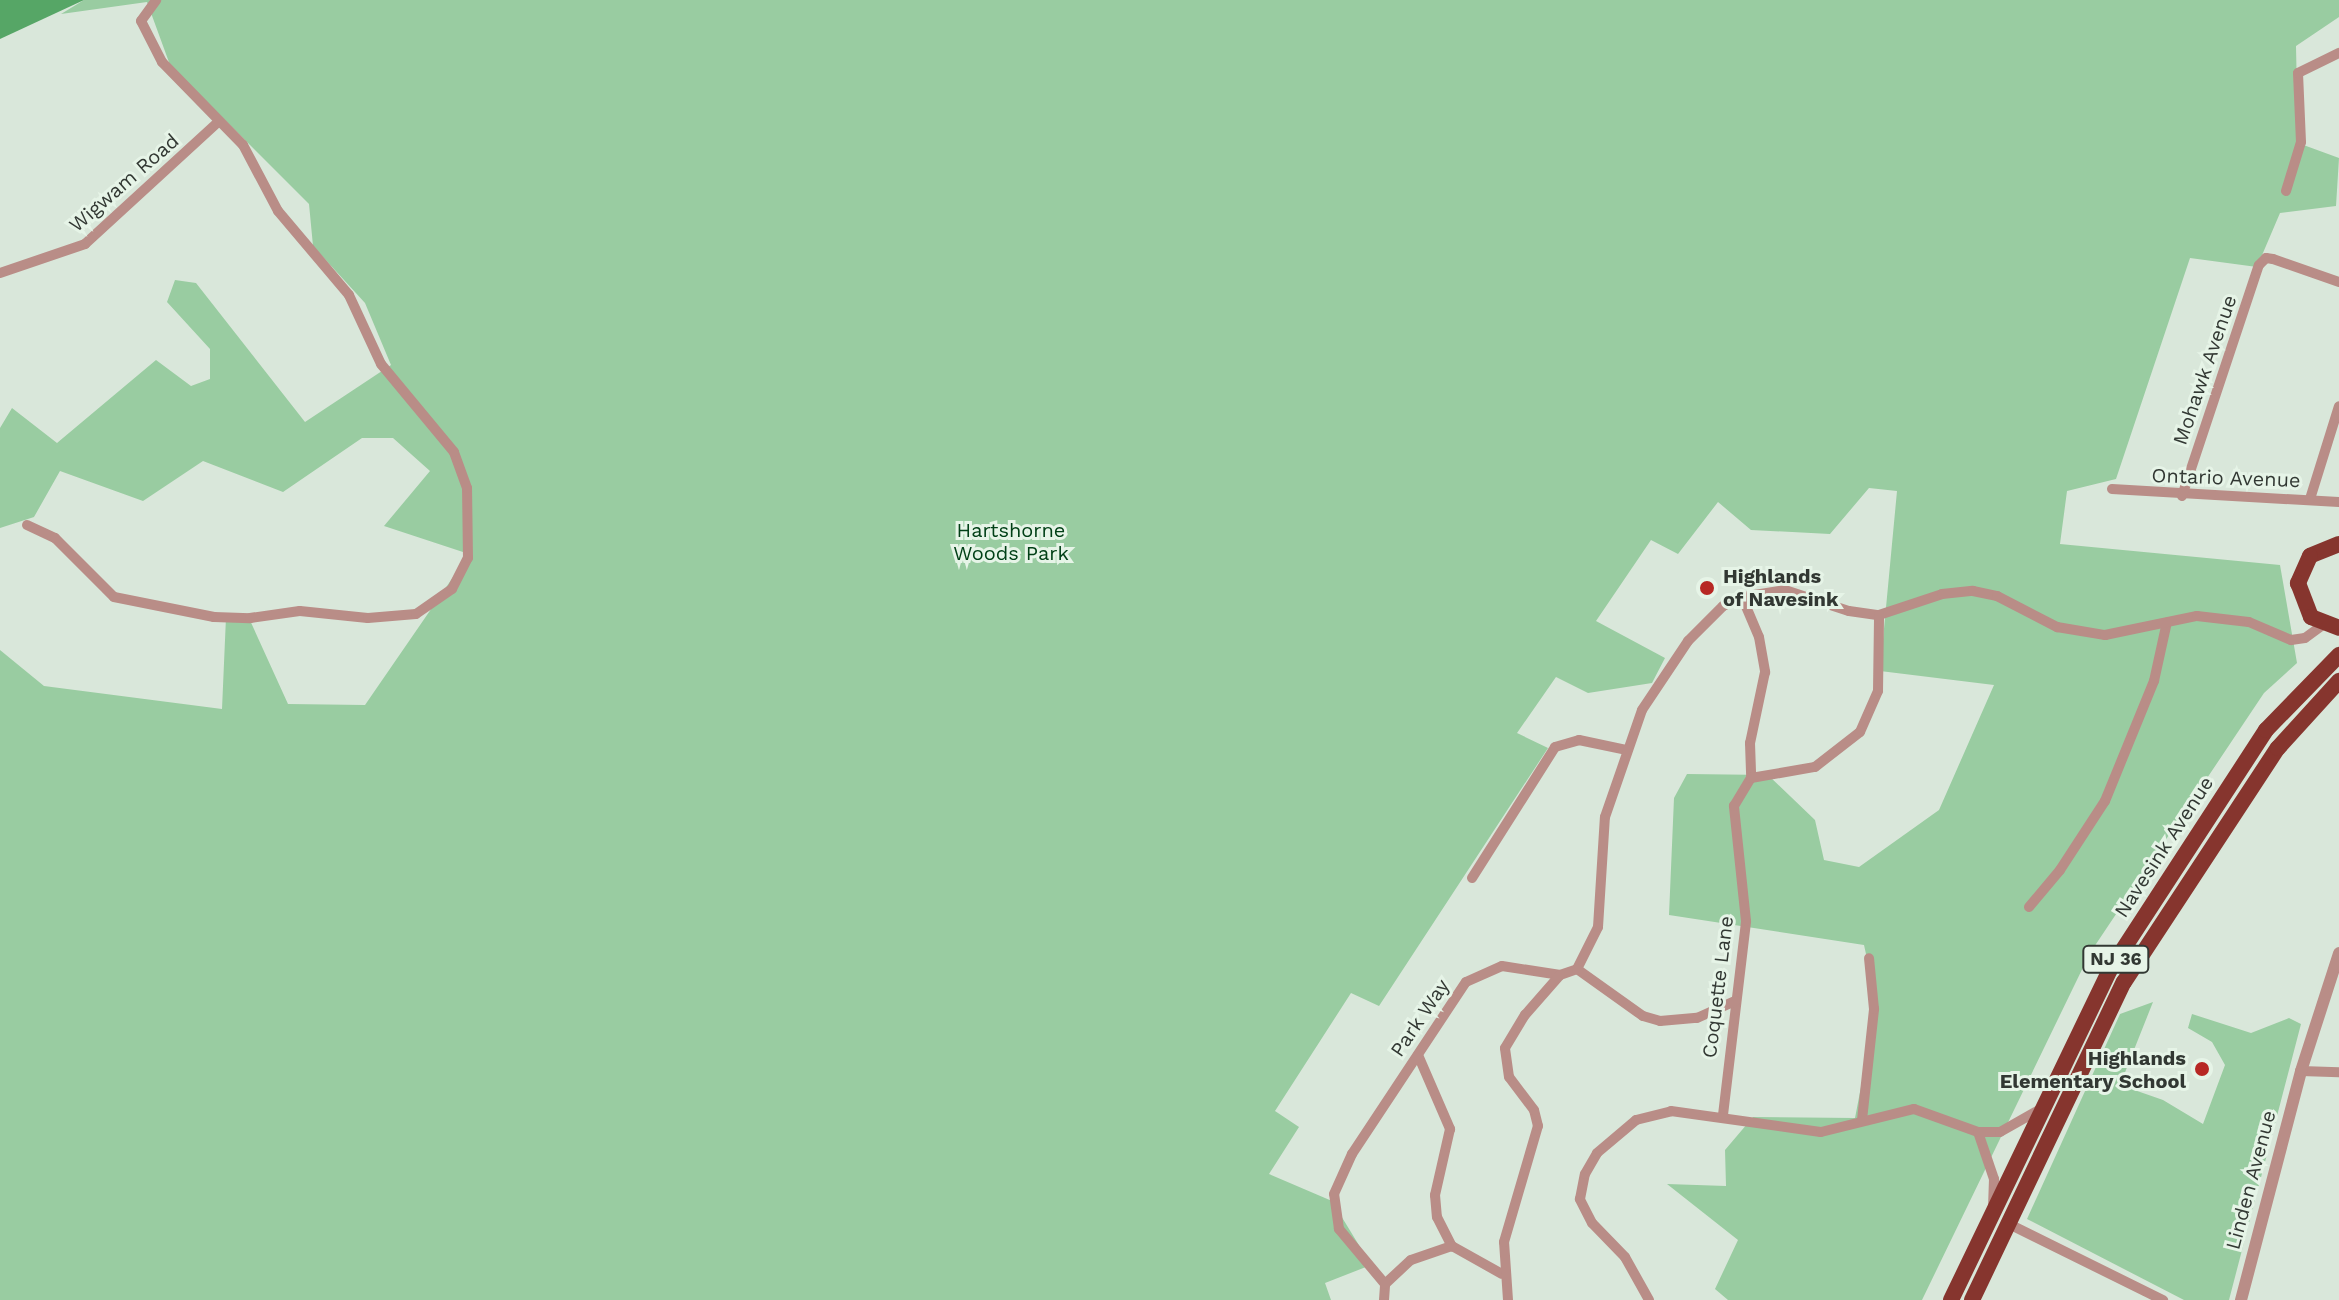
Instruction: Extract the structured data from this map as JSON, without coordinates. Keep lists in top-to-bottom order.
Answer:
{
  "streets": {
    "highway": ["Navesink Avenue", "NJ 36"],
    "street": [
      "Wigwam Road",
      "Mohawk Avenue",
      "Ontario Avenue",
      "Coquette Lane",
      "Park Way",
      "Linden Avenue"
    ]
  },
  "crossings": [
    ["Mohawk Avenue", "Ontario Avenue"]
  ],
  "parks": ["Hartshorne Woods Park"],
  "places": ["Highlands of Navesink", "Highlands Elementary School"]
}
